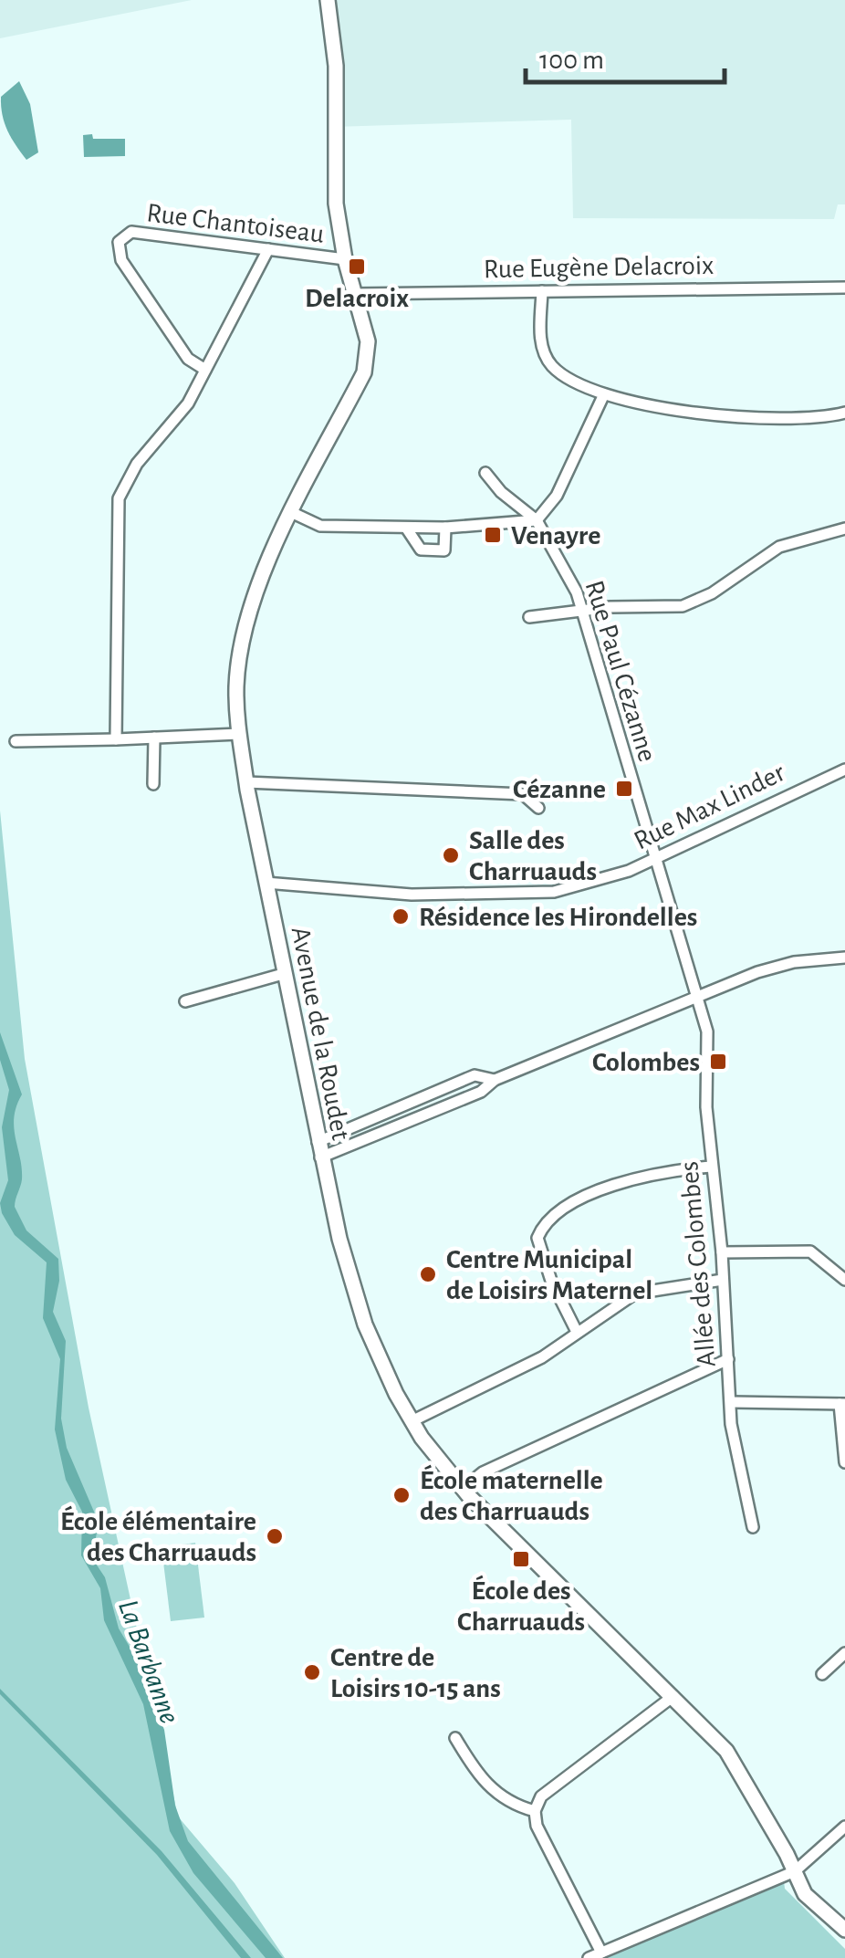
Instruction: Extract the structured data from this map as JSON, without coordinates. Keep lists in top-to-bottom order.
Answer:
{
  "streets": {
    "street": [
      "Rue Chantoiseau",
      "Rue Eugène Delacroix",
      "Rue Paul Cézanne",
      "Rue Max Linder",
      "Avenue de la Roudet",
      "Allée des Colombes"
    ]
  },
  "crossings": [
    ["Rue Chantoiseau", "Avenue de la Roudet"],
    ["Rue Eugène Delacroix", "Avenue de la Roudet"],
    ["Rue Paul Cézanne", "Rue Max Linder"],
    ["Rue Paul Cézanne", "Allée des Colombes"],
    ["Rue Max Linder", "Avenue de la Roudet"]
  ],
  "water": ["La Barbanne"],
  "places": {
    "transit": [
      "Delacroix",
      "Venayre",
      "Cézanne",
      "Colombes",
      "École des Charruauds"
    ],
    "other": [
      "Salle des Charruauds",
      "Résidence les Hirondelles",
      "Centre Municipal de Loisirs Maternel",
      "École maternelle des Charruauds",
      "École élémentaire des Charruauds",
      "Centre de Loisirs 10-15 ans"
    ]
  },
  "scale_bar": "100 m"
}
